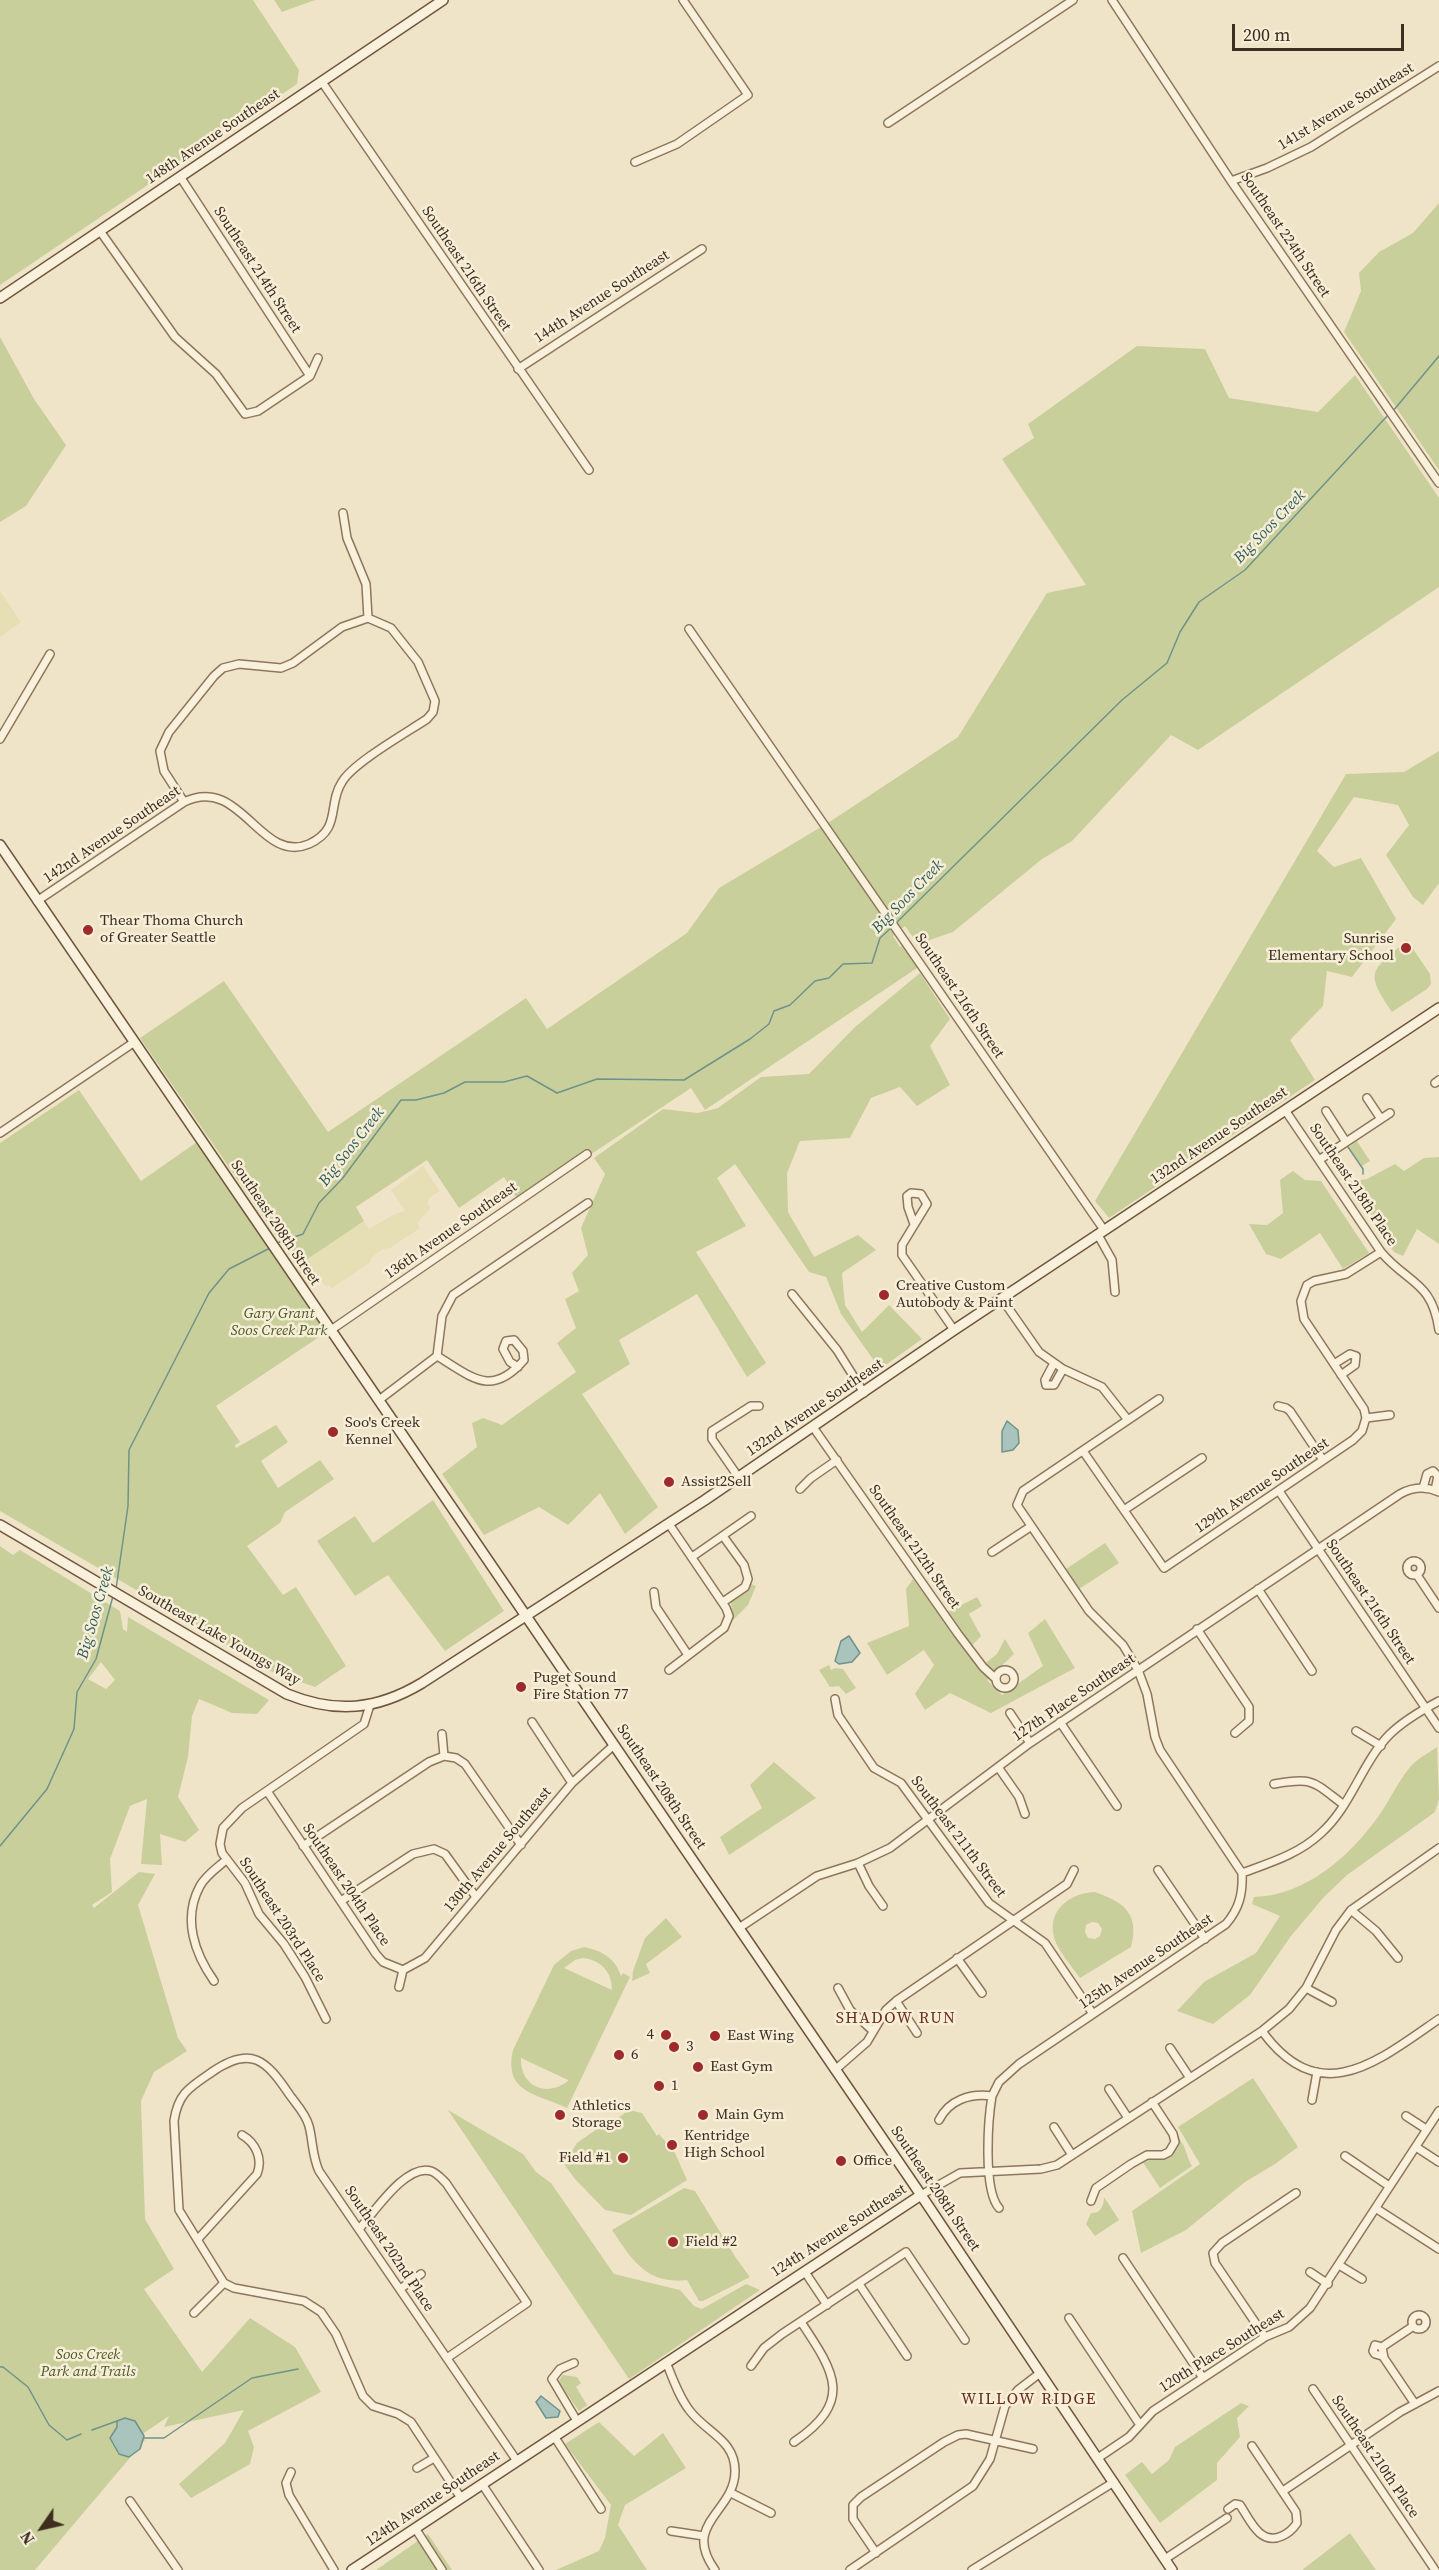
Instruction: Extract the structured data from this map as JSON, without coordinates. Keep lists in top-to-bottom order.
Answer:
{
  "streets": {
    "main road": [
      "148th Avenue Southeast",
      "132nd Avenue Southeast",
      "Southeast 208th Street",
      "Southeast Lake Youngs Way",
      "124th Avenue Southeast"
    ],
    "street": [
      "141st Avenue Southeast",
      "Southeast 224th Street",
      "Southeast 216th Street",
      "Southeast 214th Street",
      "144th Avenue Southeast",
      "142nd Avenue Southeast",
      "Southeast 218th Place",
      "136th Avenue Southeast",
      "129th Avenue Southeast",
      "Southeast 212th Street",
      "127th Place Southeast",
      "Southeast 211th Street",
      "130th Avenue Southeast",
      "Southeast 204th Place",
      "Southeast 203rd Place",
      "125th Avenue Southeast",
      "Southeast 202nd Place",
      "120th Place Southeast",
      "Southeast 210th Place"
    ]
  },
  "crossings": [
    ["141st Avenue Southeast", "Southeast 224th Street"],
    ["148th Avenue Southeast", "Southeast 216th Street"],
    ["148th Avenue Southeast", "Southeast 214th Street"],
    ["Southeast 216th Street", "144th Avenue Southeast"],
    ["Southeast 216th Street", "132nd Avenue Southeast"],
    ["Southeast 216th Street", "129th Avenue Southeast"],
    ["Southeast 216th Street", "127th Place Southeast"],
    ["142nd Avenue Southeast", "Southeast 208th Street"],
    ["132nd Avenue Southeast", "Southeast 218th Place"],
    ["132nd Avenue Southeast", "Southeast 208th Street"],
    ["132nd Avenue Southeast", "Southeast 212th Street"],
    ["132nd Avenue Southeast", "Southeast Lake Youngs Way"],
    ["Southeast 208th Street", "136th Avenue Southeast"],
    ["Southeast 208th Street", "127th Place Southeast"],
    ["Southeast 208th Street", "130th Avenue Southeast"],
    ["Southeast 208th Street", "124th Avenue Southeast"],
    ["Southeast 208th Street", "120th Place Southeast"],
    ["127th Place Southeast", "Southeast 211th Street"],
    ["Southeast 211th Street", "125th Avenue Southeast"],
    ["130th Avenue Southeast", "Southeast 204th Place"],
    ["Southeast 204th Place", "Southeast 203rd Place"],
    ["124th Avenue Southeast", "Southeast 202nd Place"]
  ],
  "districts": ["SHADOW RUN", "WILLOW RIDGE"],
  "water": ["Big Soos Creek"],
  "parks": ["Gary Grant Soos Creek Park", "Soos Creek Park and Trails"],
  "places": [
    "Thear Thoma Church of Greater Seattle",
    "Sunrise Elementary School",
    "Creative Custom Autobody & Paint",
    "Soo's Creek Kennel",
    "Assist2Sell",
    "Puget Sound Fire Station 77",
    "4",
    "East Wing",
    "3",
    "6",
    "East Gym",
    "1",
    "Athletics Storage",
    "Main Gym",
    "Kentridge High School",
    "Field #1",
    "Office",
    "Field #2"
  ],
  "scale_bar": "200 m",
  "north": "bottom left"
}
